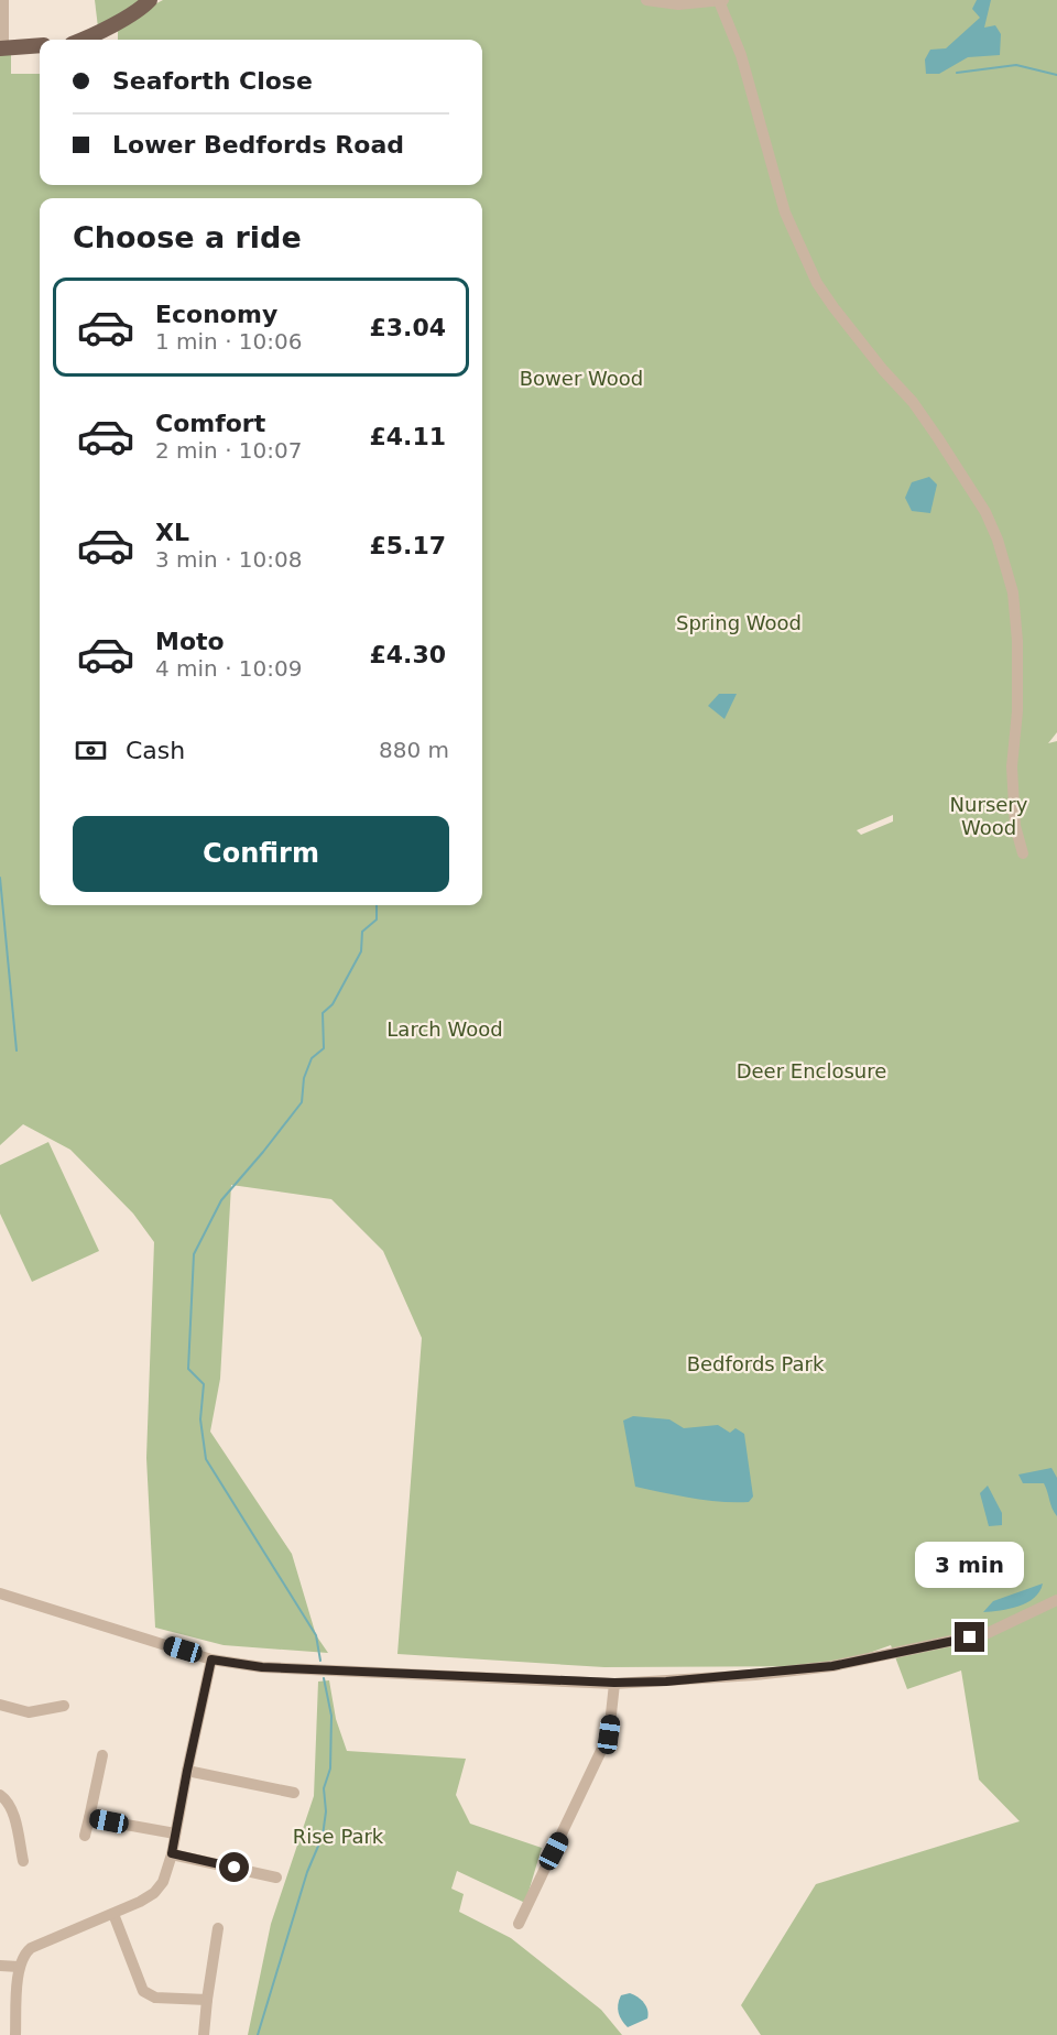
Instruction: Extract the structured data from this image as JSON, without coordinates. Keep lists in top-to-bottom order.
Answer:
{
  "parks": [
    "Bower Wood",
    "Spring Wood",
    "Nursery Wood",
    "Larch Wood",
    "Deer Enclosure",
    "Bedfords Park",
    "Rise Park"
  ],
  "page": {
    "banner": ["Seaforth Close", "Lower Bedfords Road"],
    "heading": "Choose a ride",
    "list": [
      {
        "name": "Economy",
        "note": "1 min · 10:06",
        "value": "£3.04"
      },
      {
        "name": "Comfort",
        "note": "2 min · 10:07",
        "value": "£4.11"
      },
      {
        "name": "XL",
        "note": "3 min · 10:08",
        "value": "£5.17"
      },
      {
        "name": "Moto",
        "note": "4 min · 10:09",
        "value": "£4.30"
      }
    ],
    "pay": ["Cash", "880 m"],
    "buttons": "Confirm",
    "bubble": "3 min"
  }
}
